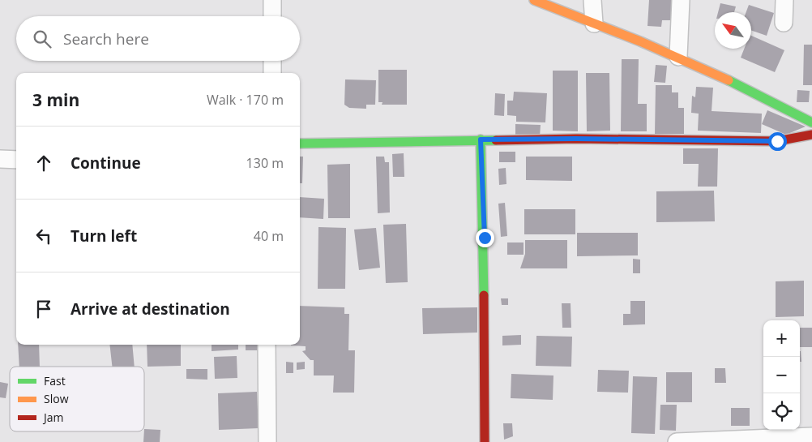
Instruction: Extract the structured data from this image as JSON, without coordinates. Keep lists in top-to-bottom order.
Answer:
{
  "legend": ["Fast", "Slow", "Jam"],
  "north": "top left",
  "page": {
    "search": "Search here",
    "heading": ["3 min", "Walk · 170 m"],
    "list": [
      ["Continue", "130 m"],
      ["Turn left", "40 m"],
      "Arrive at destination"
    ],
    "map_buttons": ["+", "−"]
  }
}
